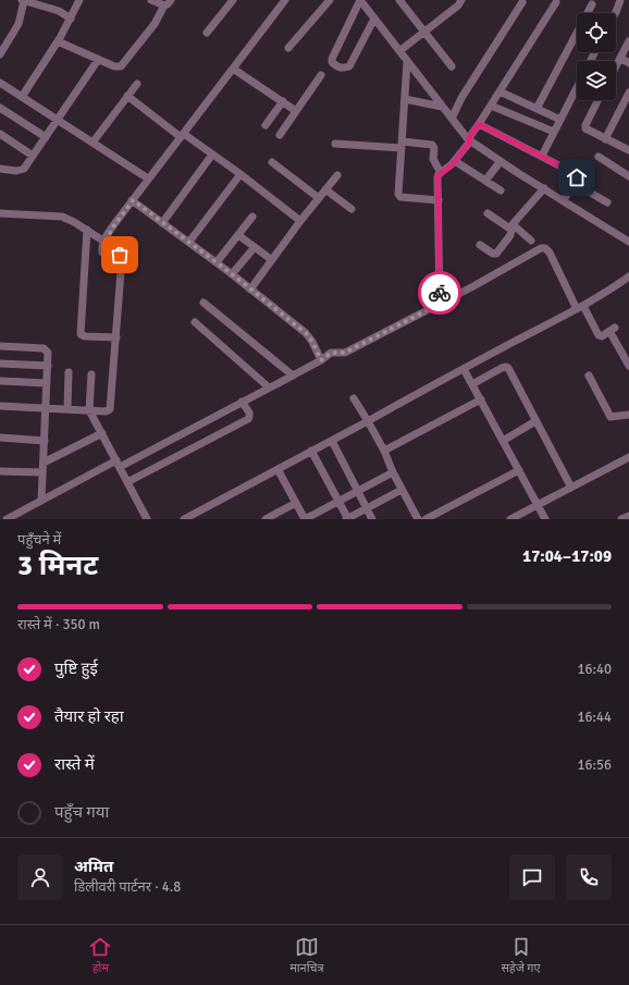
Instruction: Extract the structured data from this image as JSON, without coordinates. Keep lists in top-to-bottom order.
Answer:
{
  "page": {
    "heading": ["3 मिनट", "पहुँचने में", "17:04–17:09"],
    "panel": ["अमित", "डिलीवरी पार्टनर · 4.8"],
    "bar": "रास्ते में · 350 m",
    "list": [
      ["पुष्टि हुई", "16:40"],
      ["तैयार हो रहा", "16:44"],
      ["रास्ते में", "16:56"],
      "पहुँच गया"
    ],
    "tabs": ["होम", "मानचित्र", "सहेजे गए"]
  }
}
